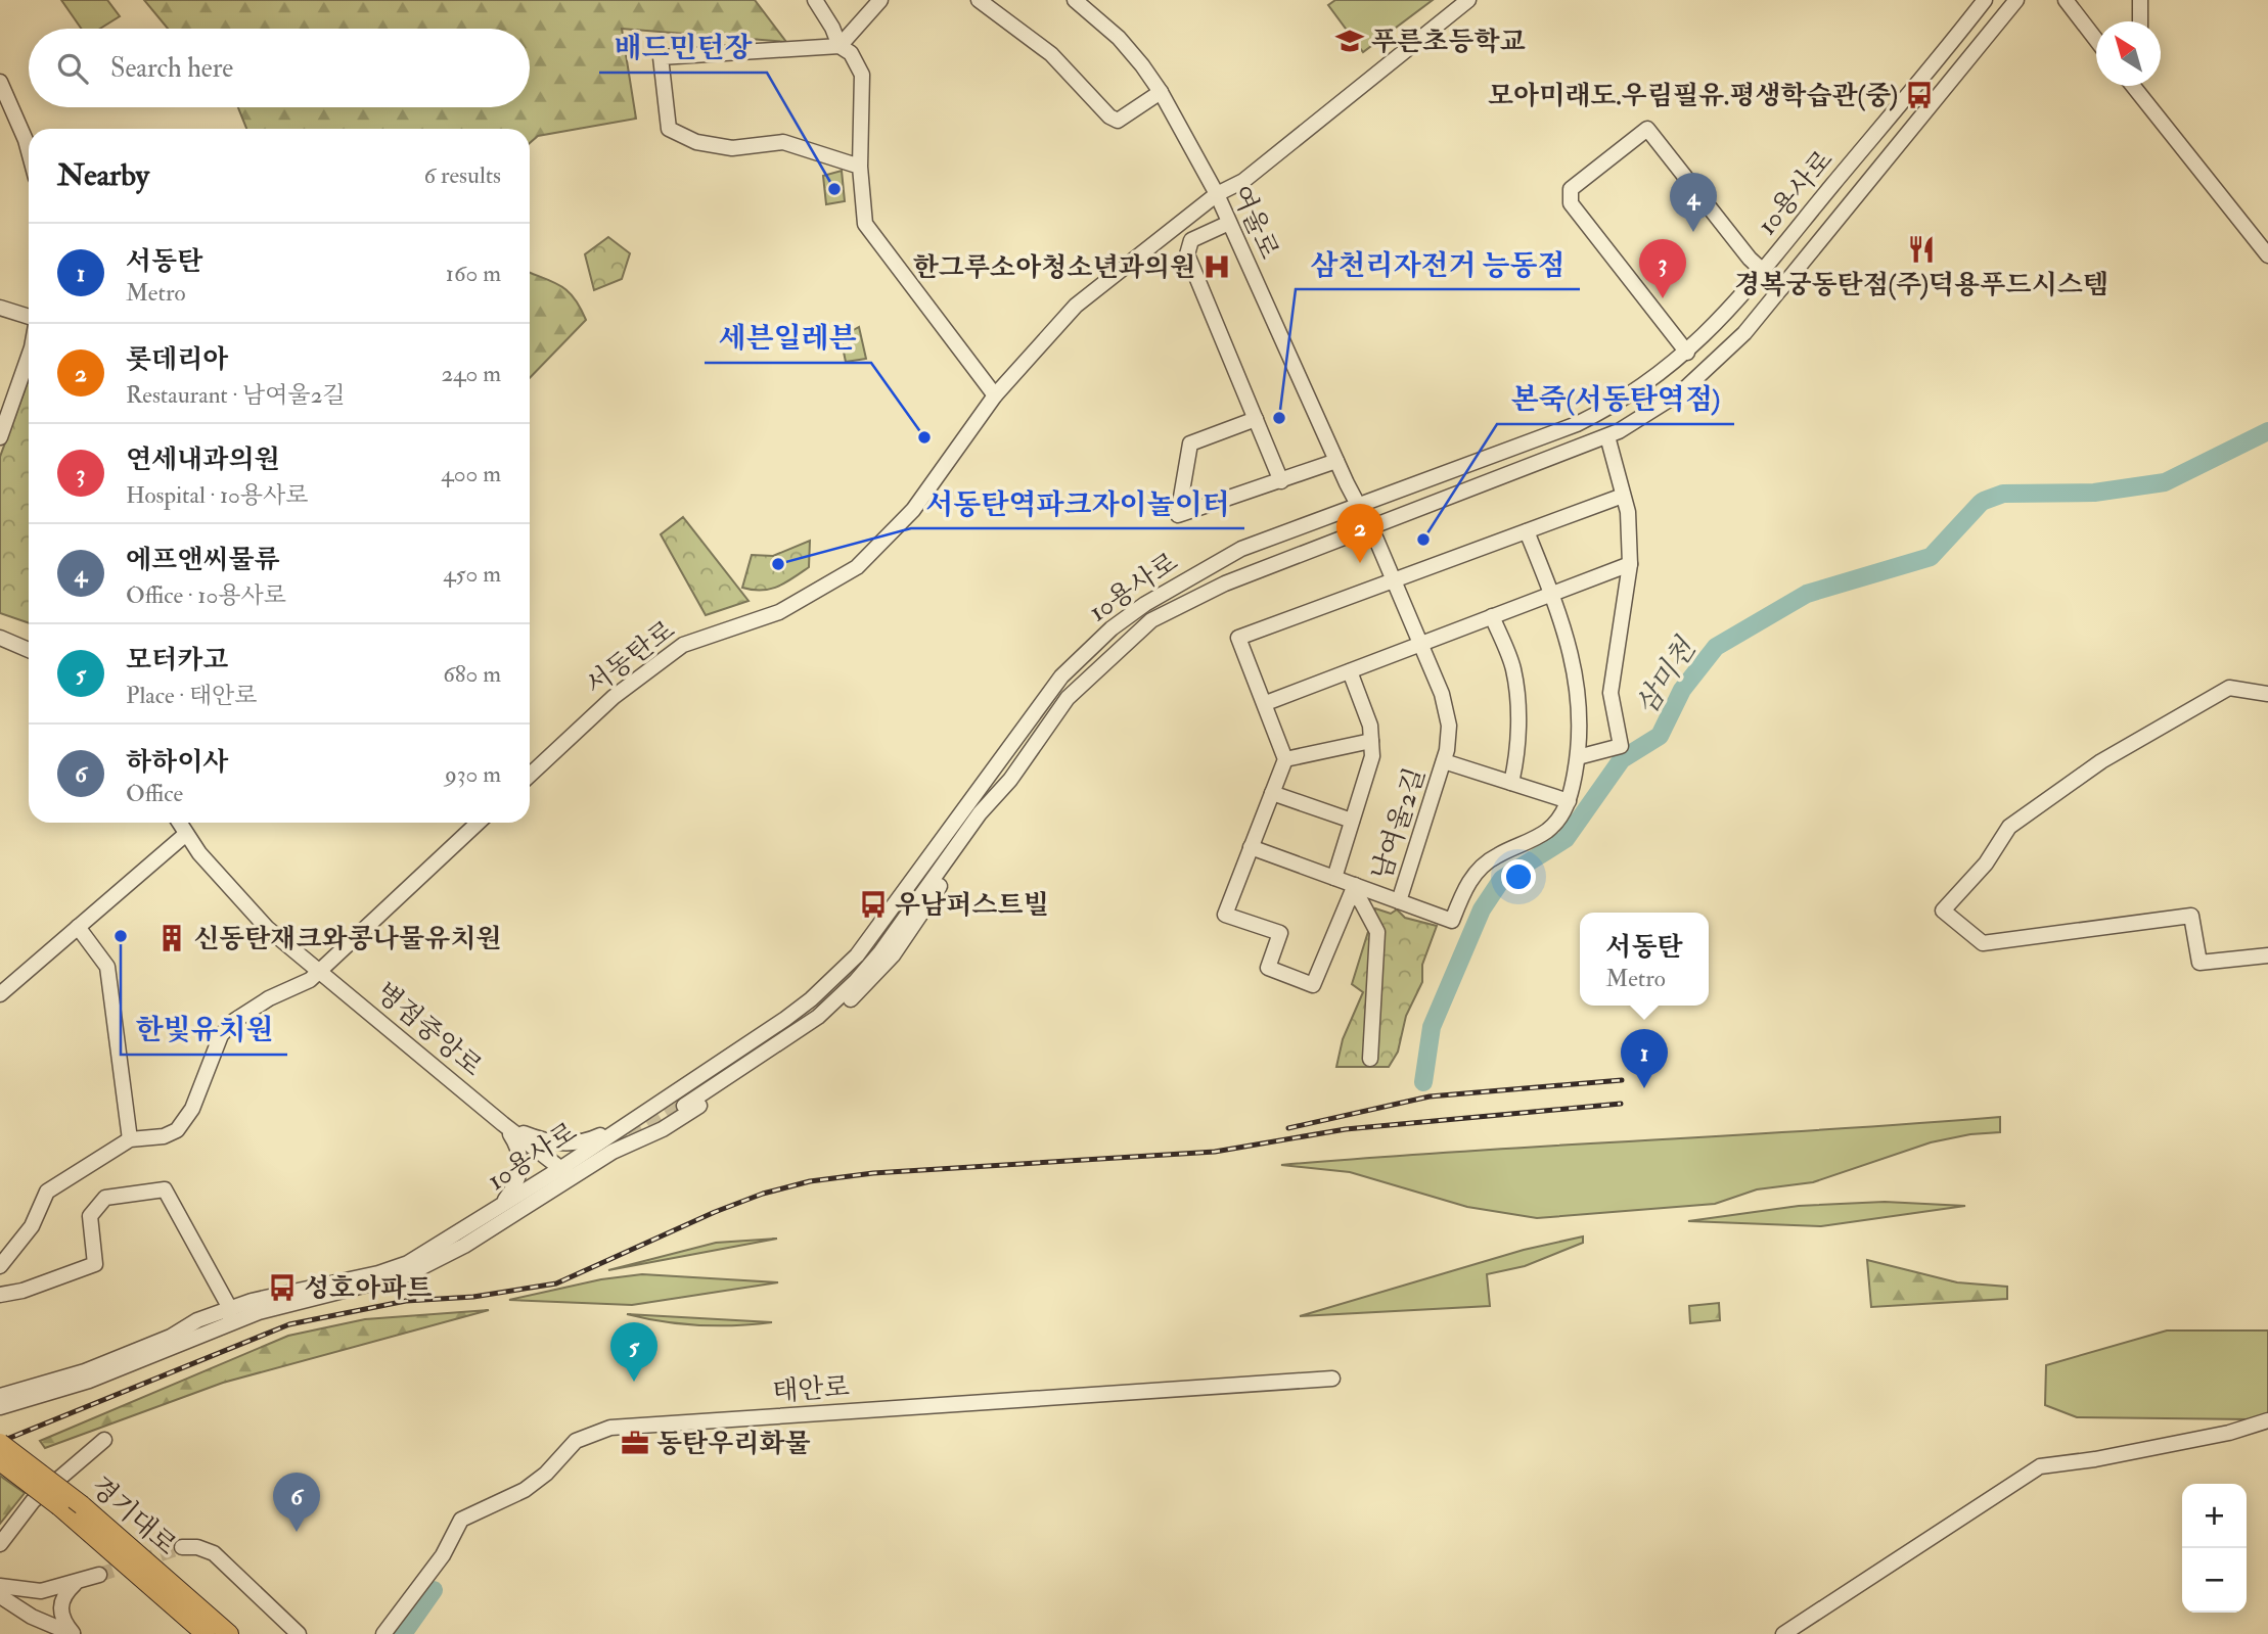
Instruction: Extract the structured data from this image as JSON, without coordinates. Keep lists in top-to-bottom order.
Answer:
{
  "streets": {
    "main road": ["경기대로"],
    "street": [
      "10용사로",
      "여울로",
      "서동탄로",
      "남여울2길",
      "병점중앙로",
      "태안로"
    ]
  },
  "crossings": [
    ["10용사로", "여울로"],
    ["10용사로", "남여울2길"],
    ["10용사로", "병점중앙로"],
    ["여울로", "서동탄로"],
    ["여울로", "남여울2길"]
  ],
  "water": ["삼미천"],
  "places": {
    "school or university": ["푸른초등학교"],
    "bus stop": ["모아미래도.우림필유.평생학습관(중)", "우남퍼스트빌", "성호아파트"],
    "other": [
      "배드민턴장",
      "삼천리자전거 능동점",
      "세븐일레븐",
      "본죽(서동탄역점)",
      "서동탄역파크자이놀이터",
      "한빛유치원"
    ],
    "restaurant": ["경복궁동탄점(주)덕용푸드시스템"],
    "hospital": ["한그루소아청소년과의원"],
    "building": ["신동탄재크와콩나물유치원"],
    "office": ["동탄우리화물"]
  },
  "north": "top left",
  "page": {
    "search": "Search here",
    "heading": ["Nearby", "6 results"],
    "pins": [
      "4",
      "3",
      "2",
      "1",
      "5",
      "6"
    ],
    "list": [
      {
        "mark": "1",
        "name": "서동탄",
        "note": "Metro",
        "value": "160 m"
      },
      {
        "mark": "2",
        "name": "롯데리아",
        "note": "Restaurant · 남여울2길",
        "value": "240 m"
      },
      {
        "mark": "3",
        "name": "연세내과의원",
        "note": "Hospital · 10용사로",
        "value": "400 m"
      },
      {
        "mark": "4",
        "name": "에프앤씨물류",
        "note": "Office · 10용사로",
        "value": "450 m"
      },
      {
        "mark": "5",
        "name": "모터카고",
        "note": "Place · 태안로",
        "value": "680 m"
      },
      {
        "mark": "6",
        "name": "하하이사",
        "note": "Office",
        "value": "930 m"
      }
    ],
    "popup": ["서동탄", "Metro"],
    "map_buttons": ["+", "−"]
  }
}
